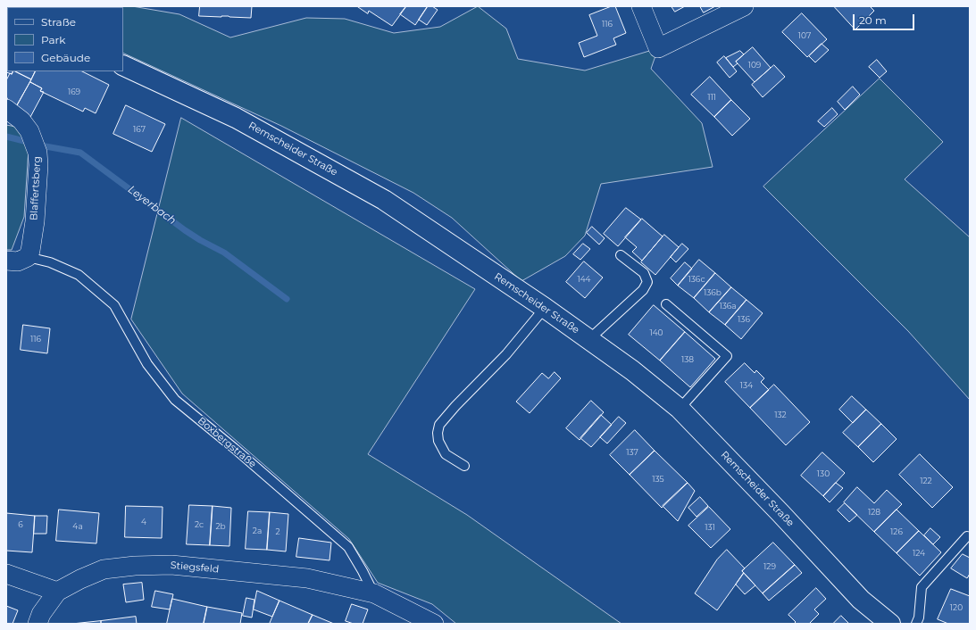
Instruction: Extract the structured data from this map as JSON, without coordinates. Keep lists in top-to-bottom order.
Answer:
{
  "streets": {
    "main road": ["Remscheider Straße"],
    "street": ["Blaffertsberg", "Stiegsfeld"],
    "lane": ["Boxbergstraße"]
  },
  "crossings": [
    ["Blaffertsberg", "Boxbergstraße"],
    ["Boxbergstraße", "Stiegsfeld"]
  ],
  "water": ["Leyerbach"],
  "house_numbers": [
    "116",
    "107",
    "109",
    "169",
    "111",
    "167",
    "144",
    "136c",
    "136b",
    "136a",
    "136",
    "140",
    "116",
    "138",
    "134",
    "132",
    "137",
    "130",
    "135",
    "122",
    "128",
    "4",
    "6",
    "2c",
    "4a",
    "2b",
    "131",
    "2a",
    "2",
    "126",
    "124",
    "129",
    "120"
  ],
  "legend": ["Straße", "Park", "Gebäude"],
  "scale_bar": "20 m"
}
